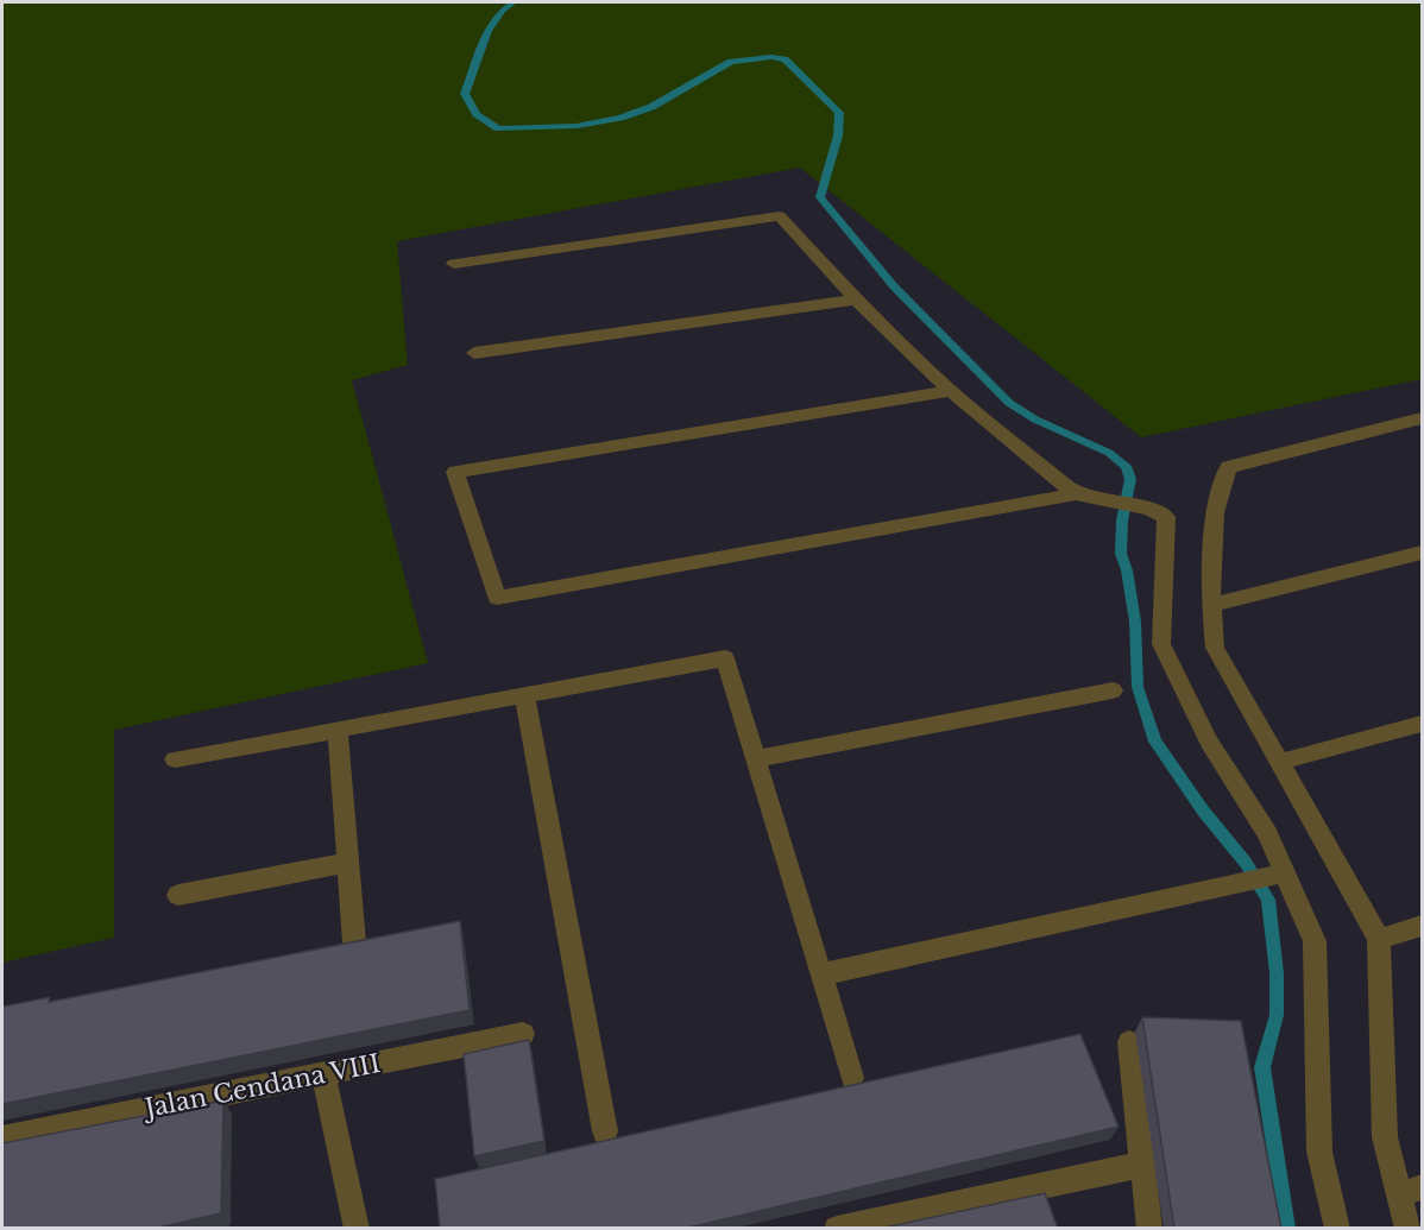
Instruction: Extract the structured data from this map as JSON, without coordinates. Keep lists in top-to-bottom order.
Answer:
{
  "streets": {
    "street": ["Jalan Cendana VIII"]
  }
}
